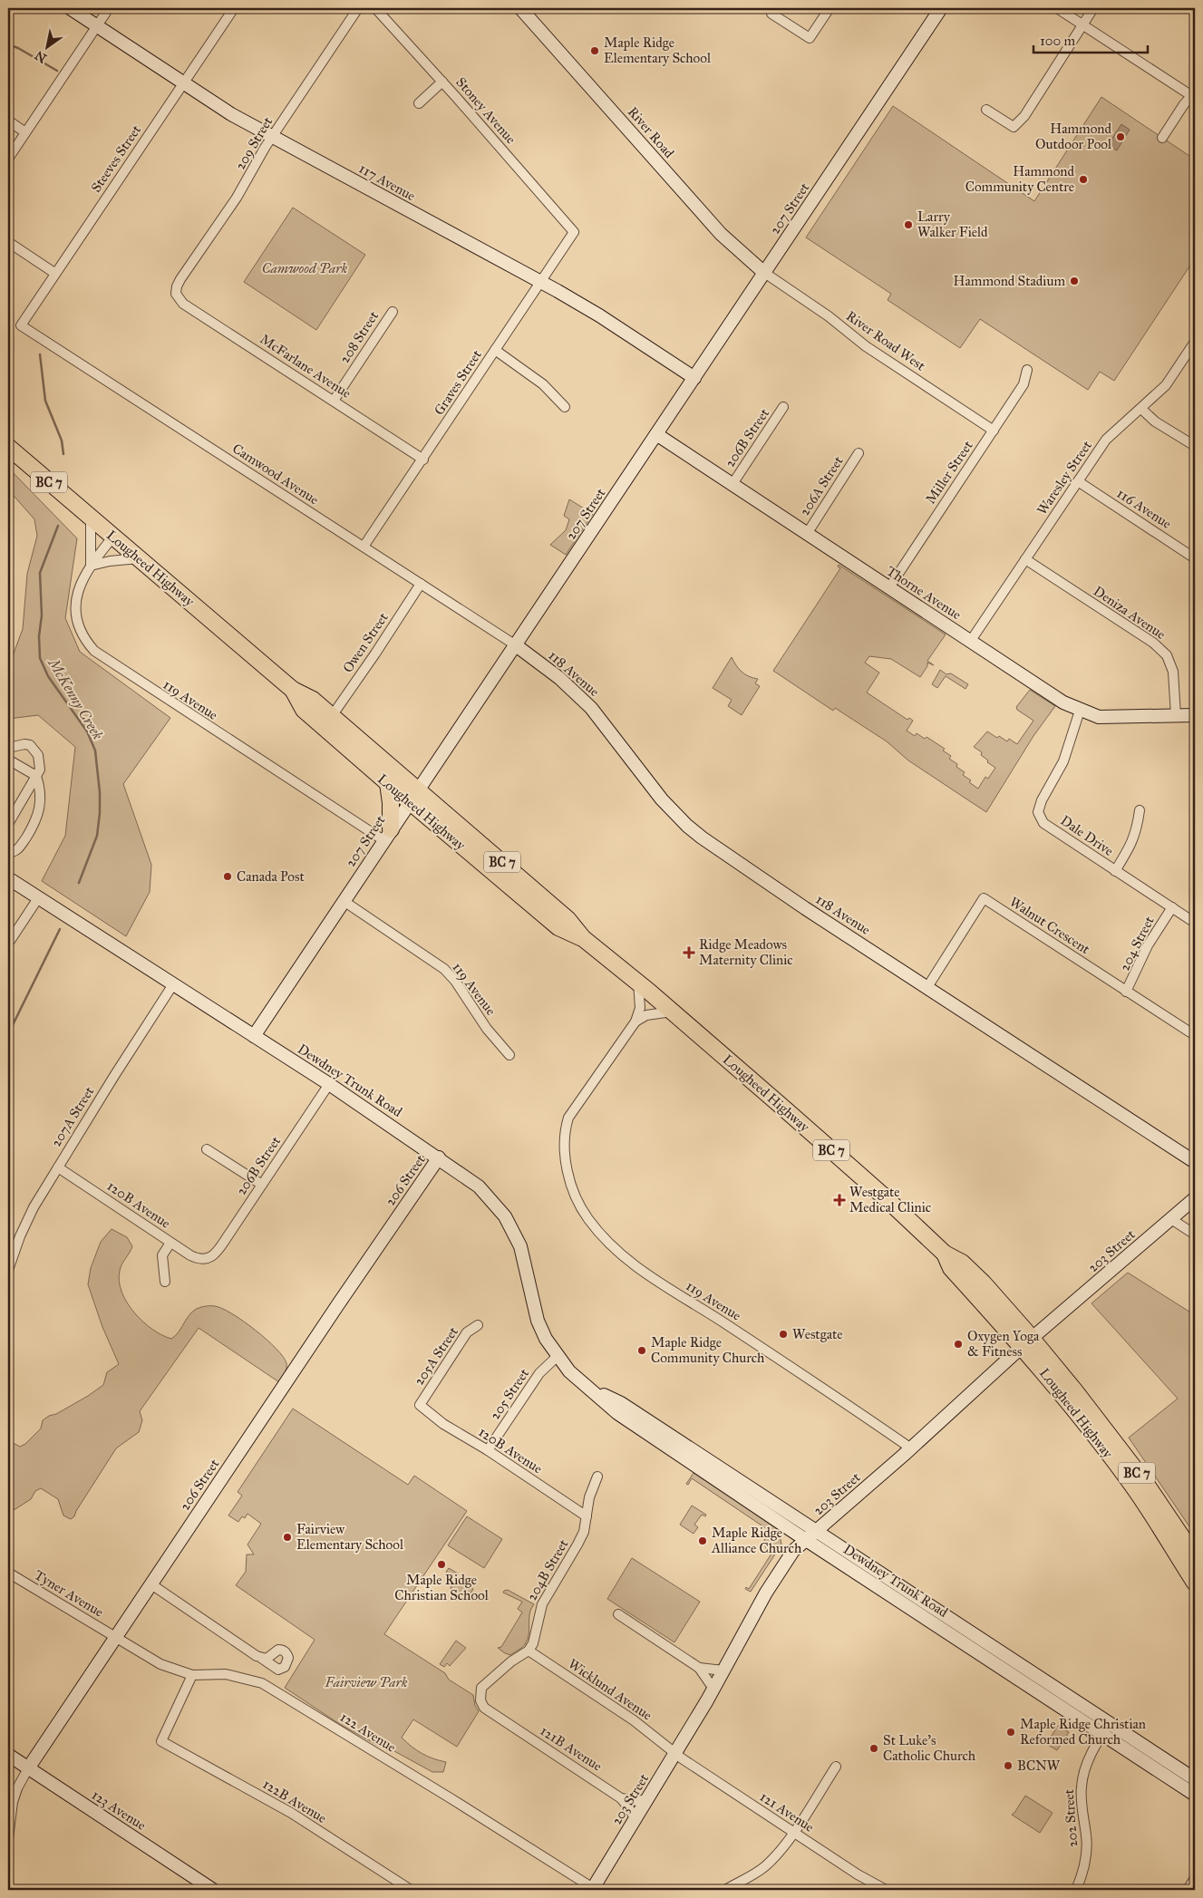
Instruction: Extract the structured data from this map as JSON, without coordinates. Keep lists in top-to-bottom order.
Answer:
{
  "streets": {
    "highway": ["BC 7", "Lougheed Highway"],
    "street": [
      "Stoney Avenue",
      "River Road",
      "209 Street",
      "Steeves Street",
      "117 Avenue",
      "207 Street",
      "208 Street",
      "River Road West",
      "McFarlane Avenue",
      "Graves Street",
      "206B Street",
      "Miller Street",
      "Camwood Avenue",
      "Waresley Street",
      "206A Street",
      "116 Avenue",
      "Thorne Avenue",
      "Deniza Avenue",
      "Owen Street",
      "118 Avenue",
      "119 Avenue",
      "Dale Drive",
      "Walnut Crescent",
      "204 Street",
      "Dewdney Trunk Road",
      "207A Street",
      "206 Street",
      "120B Avenue",
      "203 Street",
      "205A Street",
      "205 Street",
      "204B Street",
      "Tyner Avenue",
      "Wicklund Avenue",
      "122 Avenue",
      "121B Avenue",
      "122B Avenue",
      "123 Avenue",
      "121 Avenue",
      "202 Street"
    ]
  },
  "crossings": [
    ["Stoney Avenue", "Graves Street"],
    ["River Road", "207 Street"],
    ["River Road", "River Road West"],
    ["209 Street", "117 Avenue"],
    ["209 Street", "McFarlane Avenue"],
    ["Steeves Street", "117 Avenue"],
    ["Steeves Street", "Camwood Avenue"],
    ["117 Avenue", "207 Street"],
    ["117 Avenue", "Graves Street"],
    ["207 Street", "River Road West"],
    ["207 Street", "Camwood Avenue"],
    ["207 Street", "Lougheed Highway"],
    ["207 Street", "Thorne Avenue"],
    ["207 Street", "118 Avenue"],
    ["207 Street", "119 Avenue"],
    ["207 Street", "Dewdney Trunk Road"],
    ["208 Street", "McFarlane Avenue"],
    ["River Road West", "Miller Street"],
    ["McFarlane Avenue", "Graves Street"],
    ["Graves Street", "Camwood Avenue"],
    ["206B Street", "Thorne Avenue"],
    ["206B Street", "Dewdney Trunk Road"],
    ["206B Street", "120B Avenue"],
    ["Miller Street", "Thorne Avenue"],
    ["Camwood Avenue", "Owen Street"],
    ["Camwood Avenue", "118 Avenue"],
    ["Waresley Street", "116 Avenue"],
    ["Waresley Street", "Thorne Avenue"],
    ["Waresley Street", "Deniza Avenue"],
    ["206A Street", "Thorne Avenue"],
    ["Lougheed Highway", "Owen Street"],
    ["Lougheed Highway", "119 Avenue"],
    ["Lougheed Highway", "203 Street"],
    ["Thorne Avenue", "Deniza Avenue"],
    ["Thorne Avenue", "Dale Drive"],
    ["118 Avenue", "Walnut Crescent"],
    ["119 Avenue", "203 Street"],
    ["Dale Drive", "204 Street"],
    ["Walnut Crescent", "204 Street"],
    ["Dewdney Trunk Road", "207A Street"],
    ["Dewdney Trunk Road", "206 Street"],
    ["Dewdney Trunk Road", "203 Street"],
    ["Dewdney Trunk Road", "205 Street"],
    ["Dewdney Trunk Road", "202 Street"],
    ["207A Street", "120B Avenue"],
    ["206 Street", "Tyner Avenue"],
    ["206 Street", "122 Avenue"],
    ["206 Street", "123 Avenue"],
    ["120B Avenue", "205A Street"],
    ["120B Avenue", "205 Street"],
    ["120B Avenue", "204B Street"],
    ["203 Street", "Wicklund Avenue"],
    ["203 Street", "122 Avenue"],
    ["203 Street", "121B Avenue"],
    ["203 Street", "121 Avenue"],
    ["204B Street", "Wicklund Avenue"],
    ["204B Street", "121B Avenue"],
    ["Tyner Avenue", "122 Avenue"],
    ["Wicklund Avenue", "121B Avenue"],
    ["Wicklund Avenue", "121 Avenue"],
    ["122 Avenue", "122B Avenue"]
  ],
  "water": ["McKenny Creek"],
  "parks": ["Camwood Park", "Fairview Park"],
  "places": {
    "other": [
      "Maple Ridge Elementary School",
      "Hammond Outdoor Pool",
      "Hammond Community Centre",
      "Larry Walker Field",
      "Hammond Stadium",
      "Canada Post",
      "Westgate",
      "Oxygen Yoga & Fitness",
      "Maple Ridge Community Church",
      "Fairview Elementary School",
      "Maple Ridge Alliance Church",
      "Maple Ridge Christian School",
      "Maple Ridge Christian Reformed Church",
      "St Luke's Catholic Church",
      "BCNW"
    ],
    "health": ["Ridge Meadows Maternity Clinic", "Westgate Medical Clinic"]
  },
  "scale_bar": "100 m",
  "north": "bottom left"
}
